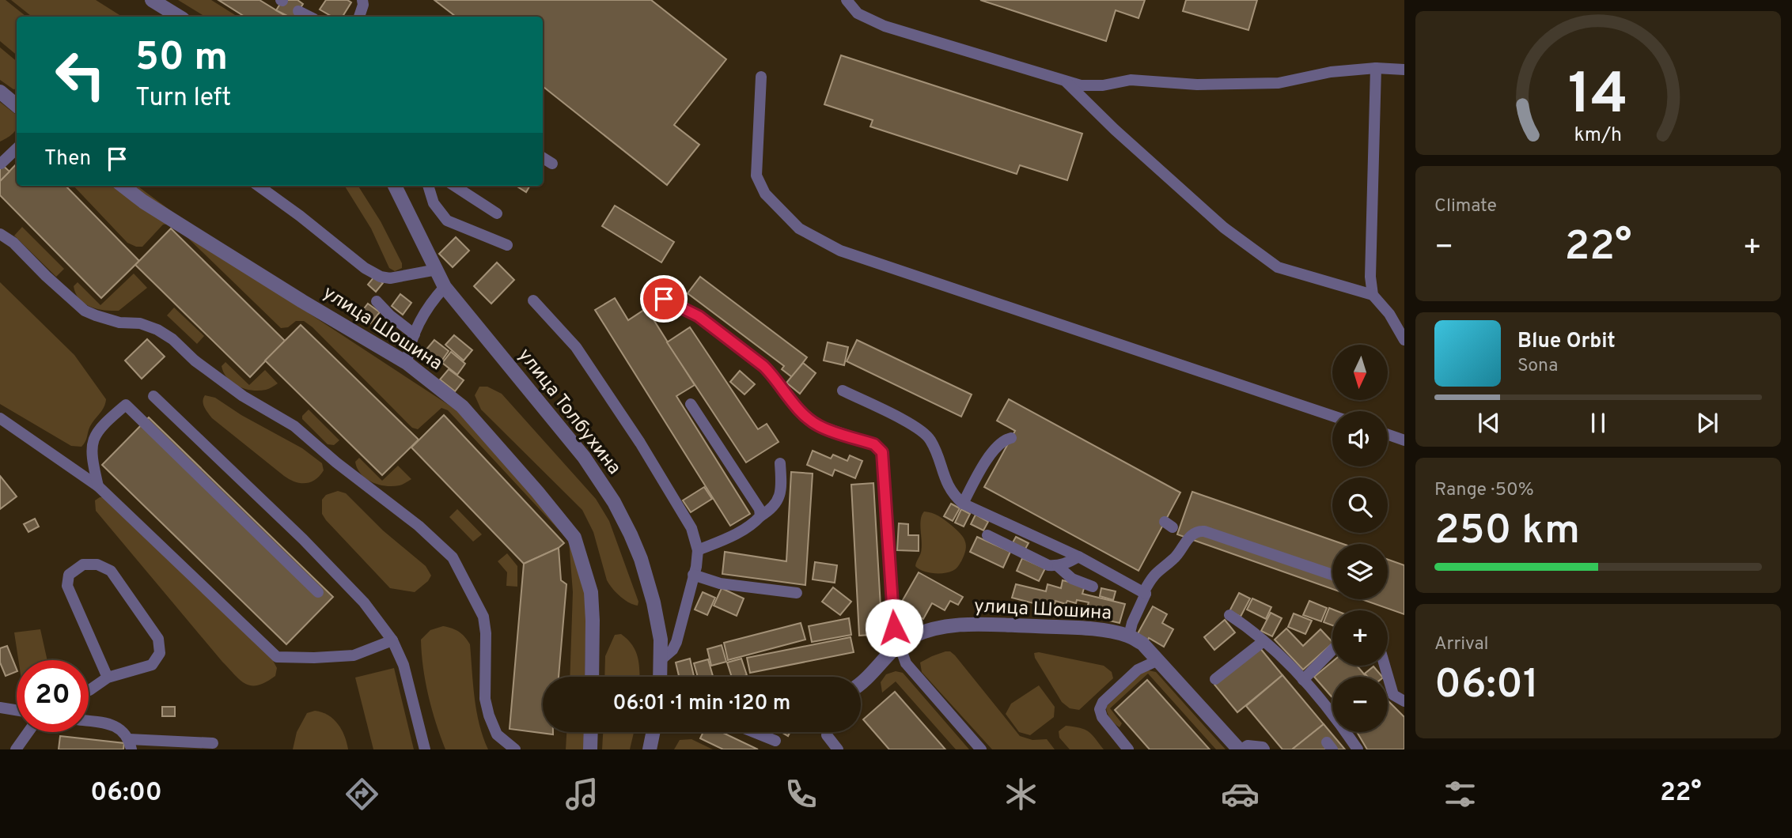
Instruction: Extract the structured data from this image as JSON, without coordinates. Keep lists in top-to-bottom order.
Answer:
{
  "streets": {
    "street": ["улица Шошина", "улица Толбухина"]
  },
  "north": "bottom",
  "page": {
    "turn": ["50 m", "Turn left"],
    "then": "Then",
    "tile": [
      "Climate",
      ["Range · 50%", "250 km"],
      ["Arrival", "06:01"]
    ],
    "heat": ["−", "22°", "+"],
    "song": ["Blue Orbit", "Sona"],
    "map_buttons": ["+", "−"],
    "limit": "20",
    "trip": "06:01 · 1 min · 120 m",
    "tabs": ["06:00", "22°"],
    "gauge": ["14", "km/h"]
  }
}
